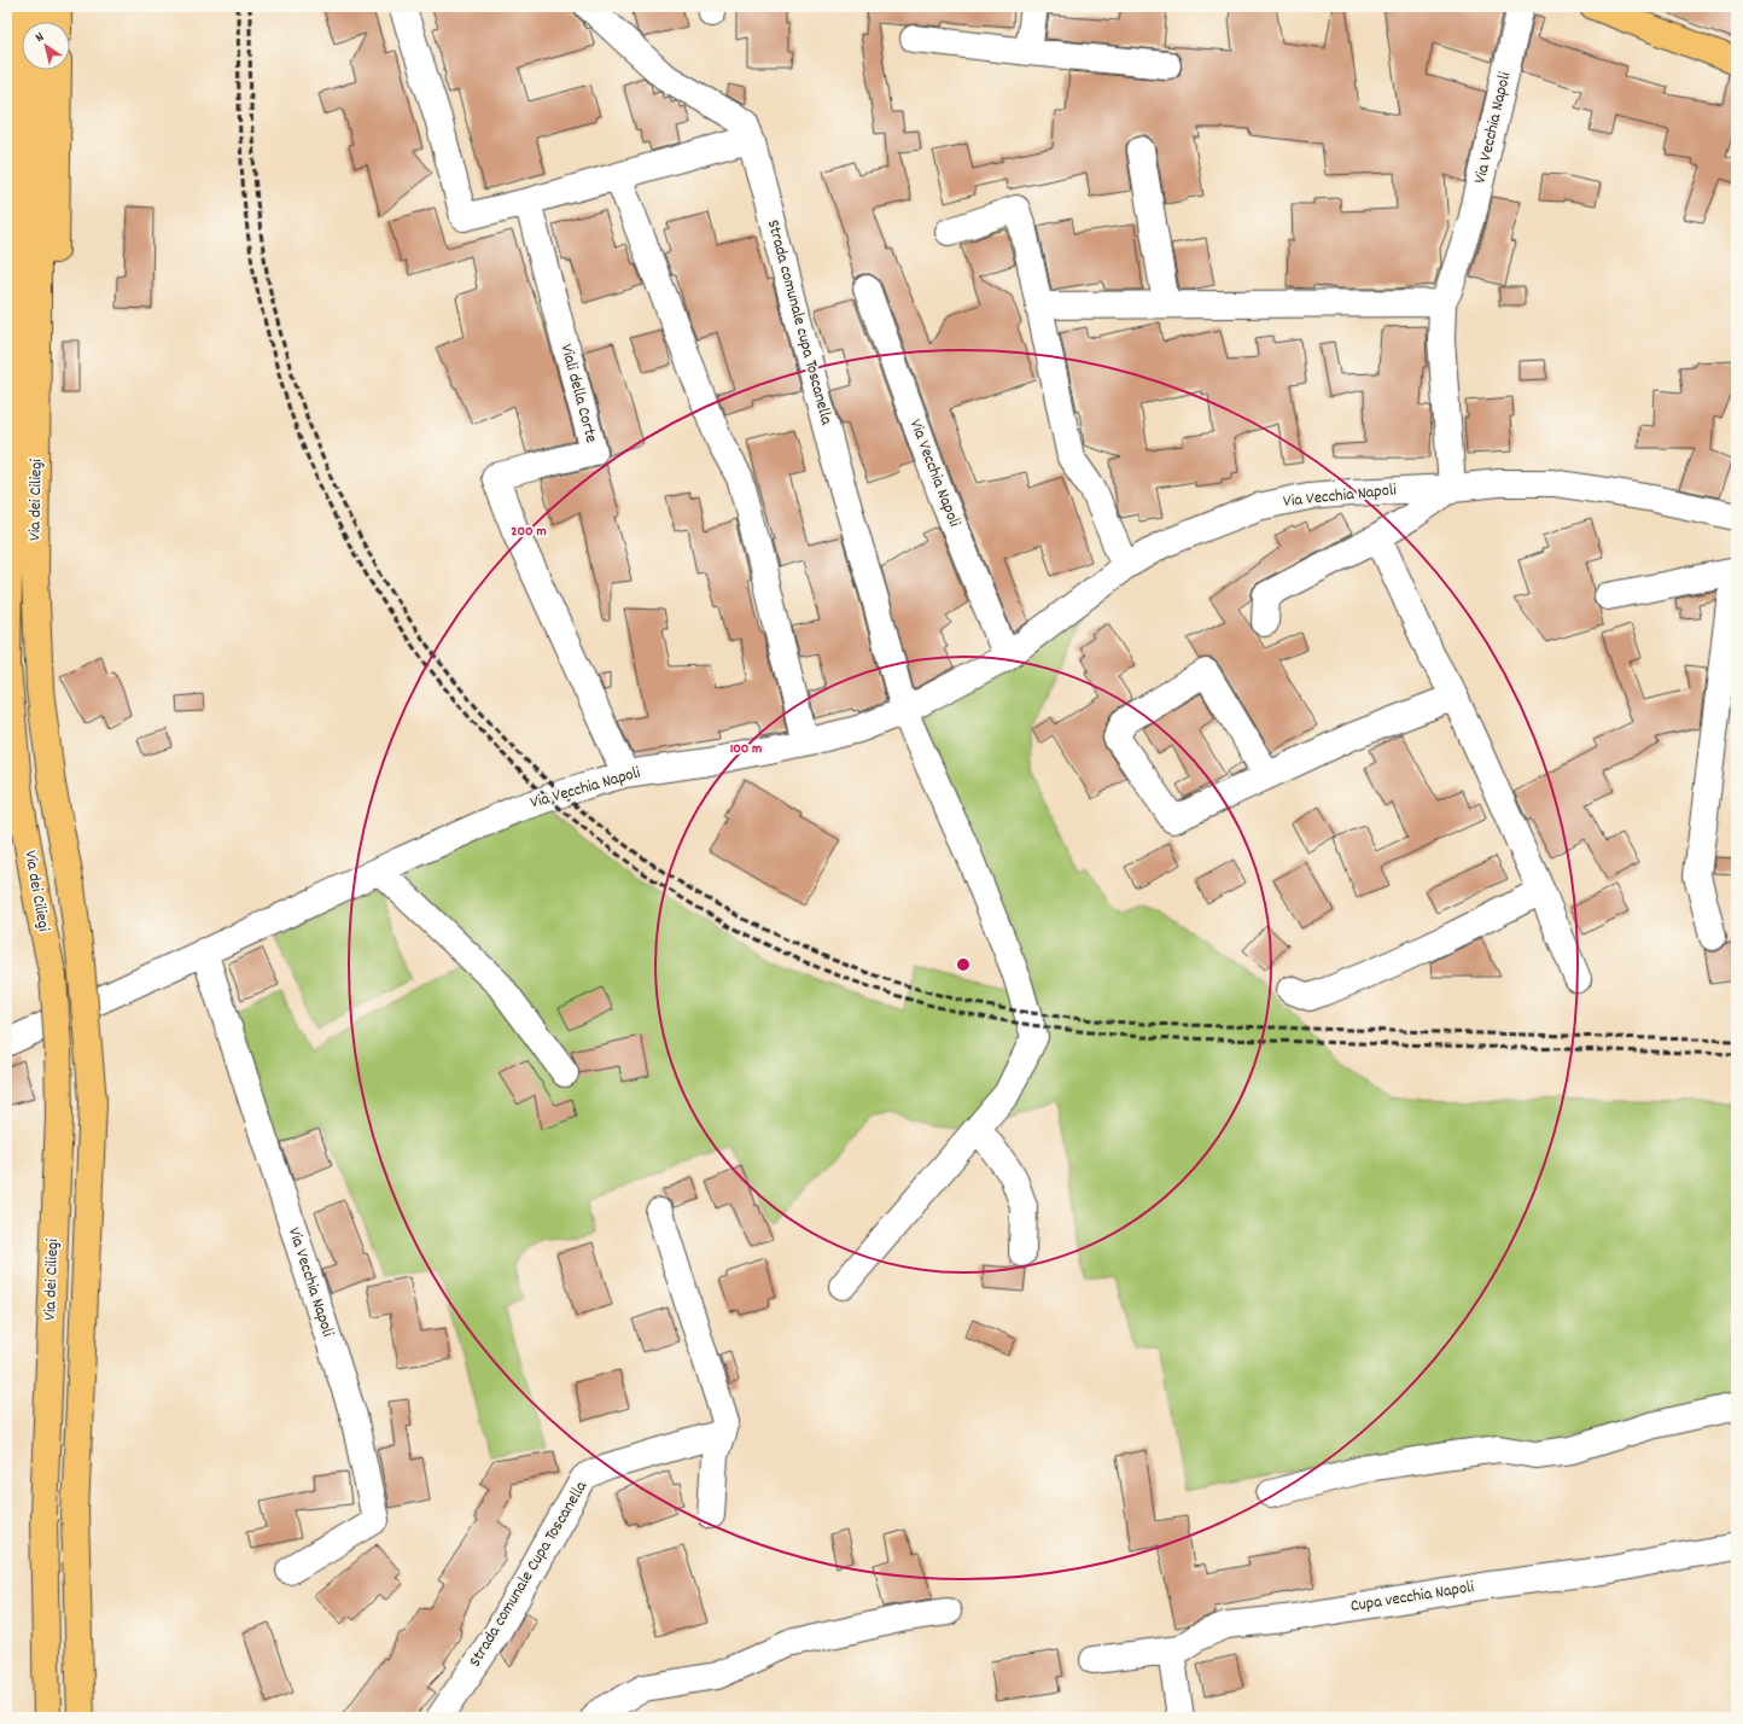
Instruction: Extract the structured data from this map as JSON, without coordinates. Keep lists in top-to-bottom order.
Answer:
{
  "streets": {
    "main road": ["Via dei Ciliegi"],
    "street": [
      "Via Vecchia Napoli",
      "Strada comunale cupa Toscanella",
      "Viali della Corte",
      "Strada comunale Cupa Toscanella",
      "Cupa vecchia Napoli"
    ]
  },
  "crossings": [
    ["Via Vecchia Napoli", "Strada comunale cupa Toscanella"],
    ["Via Vecchia Napoli", "Viali della Corte"]
  ],
  "north": "top left",
  "rings": ["200 m", "100 m"]
}
